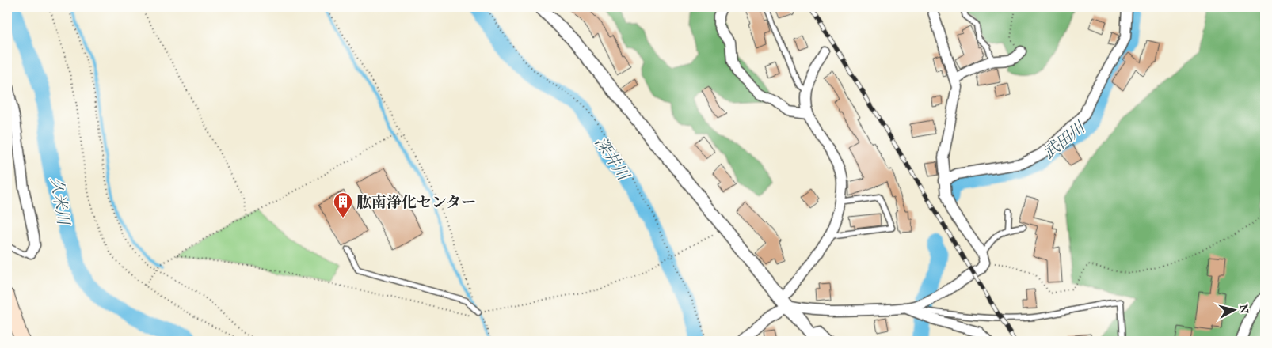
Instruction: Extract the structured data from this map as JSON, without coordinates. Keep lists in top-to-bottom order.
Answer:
{
  "water": ["武田川", "深井川", "久米川"],
  "places": {
    "building": ["肱南浄化センター"]
  },
  "north": "right"
}
